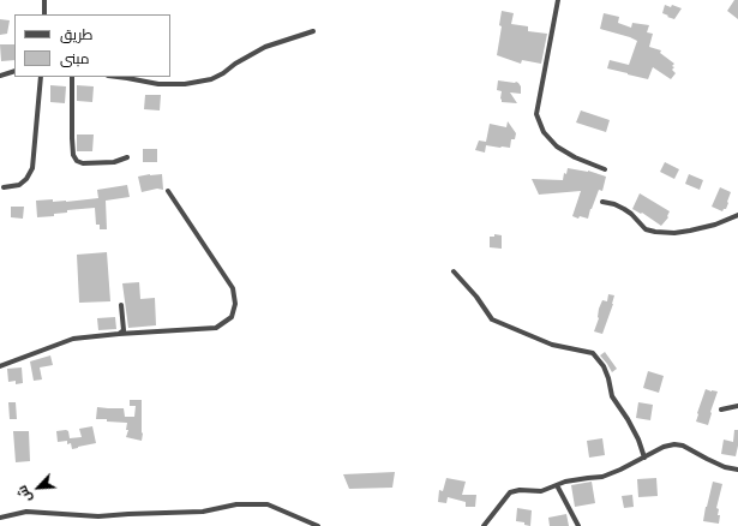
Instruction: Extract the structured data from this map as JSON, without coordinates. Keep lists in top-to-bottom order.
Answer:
{
  "legend": ["طريق", "مبنى"],
  "north": "bottom left"
}
